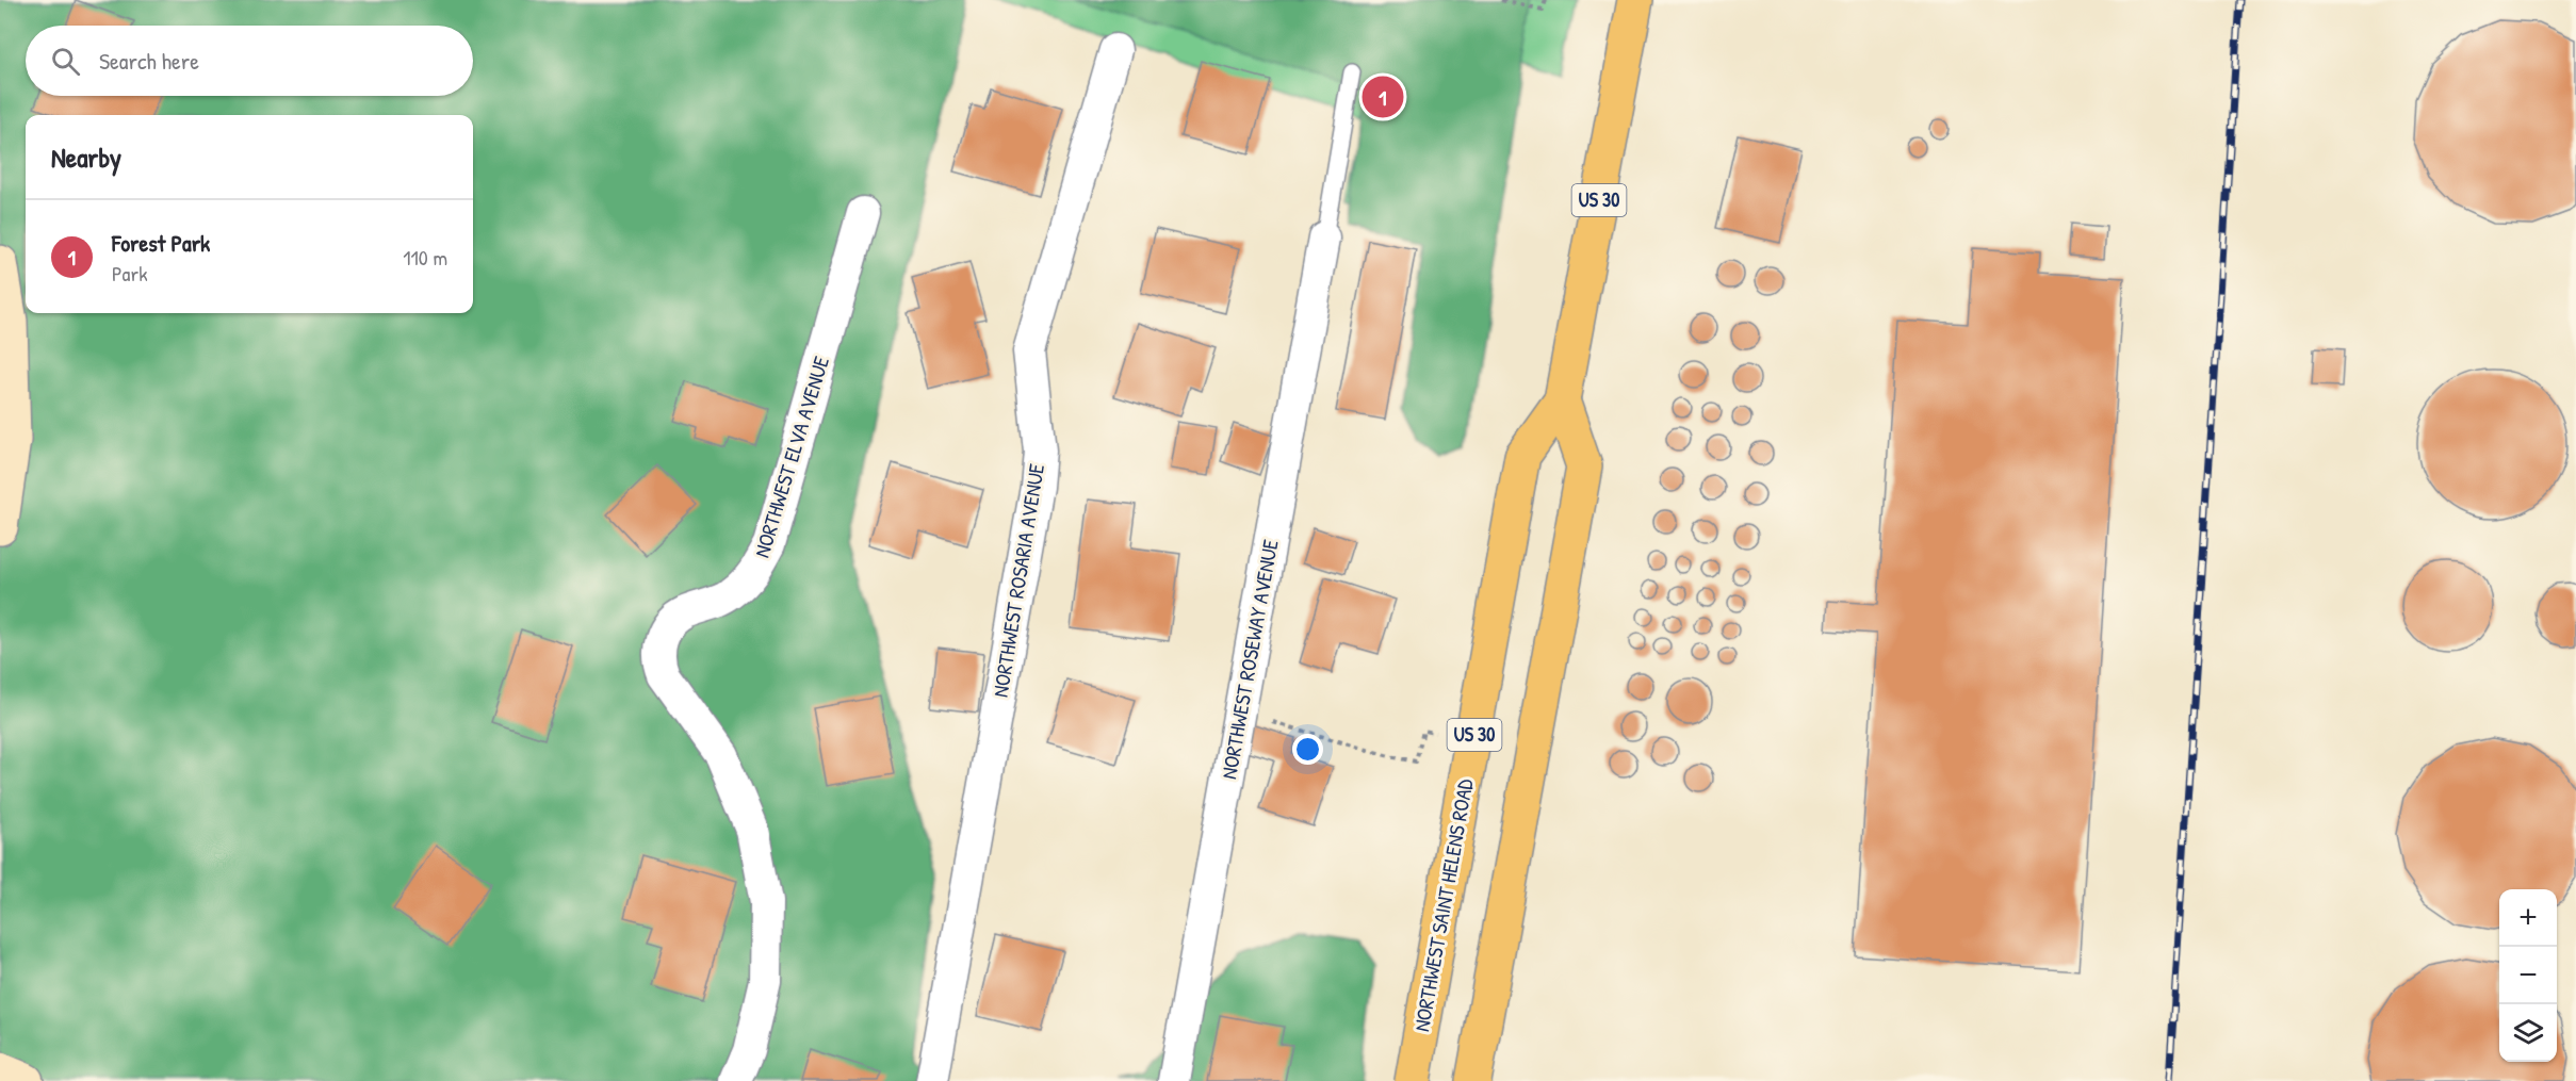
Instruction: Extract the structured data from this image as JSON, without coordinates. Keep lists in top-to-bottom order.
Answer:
{
  "streets": {
    "highway": ["US 30", "NORTHWEST SAINT HELENS ROAD"],
    "street": ["NORTHWEST ELVA AVENUE", "NORTHWEST ROSARIA AVENUE", "NORTHWEST ROSEWAY AVENUE"]
  },
  "page": {
    "search": "Search here",
    "pins": "1",
    "heading": "Nearby",
    "list": [
      {
        "mark": "1",
        "name": "Forest Park",
        "note": "Park",
        "value": "110 m"
      }
    ],
    "map_buttons": ["+", "−"]
  }
}
